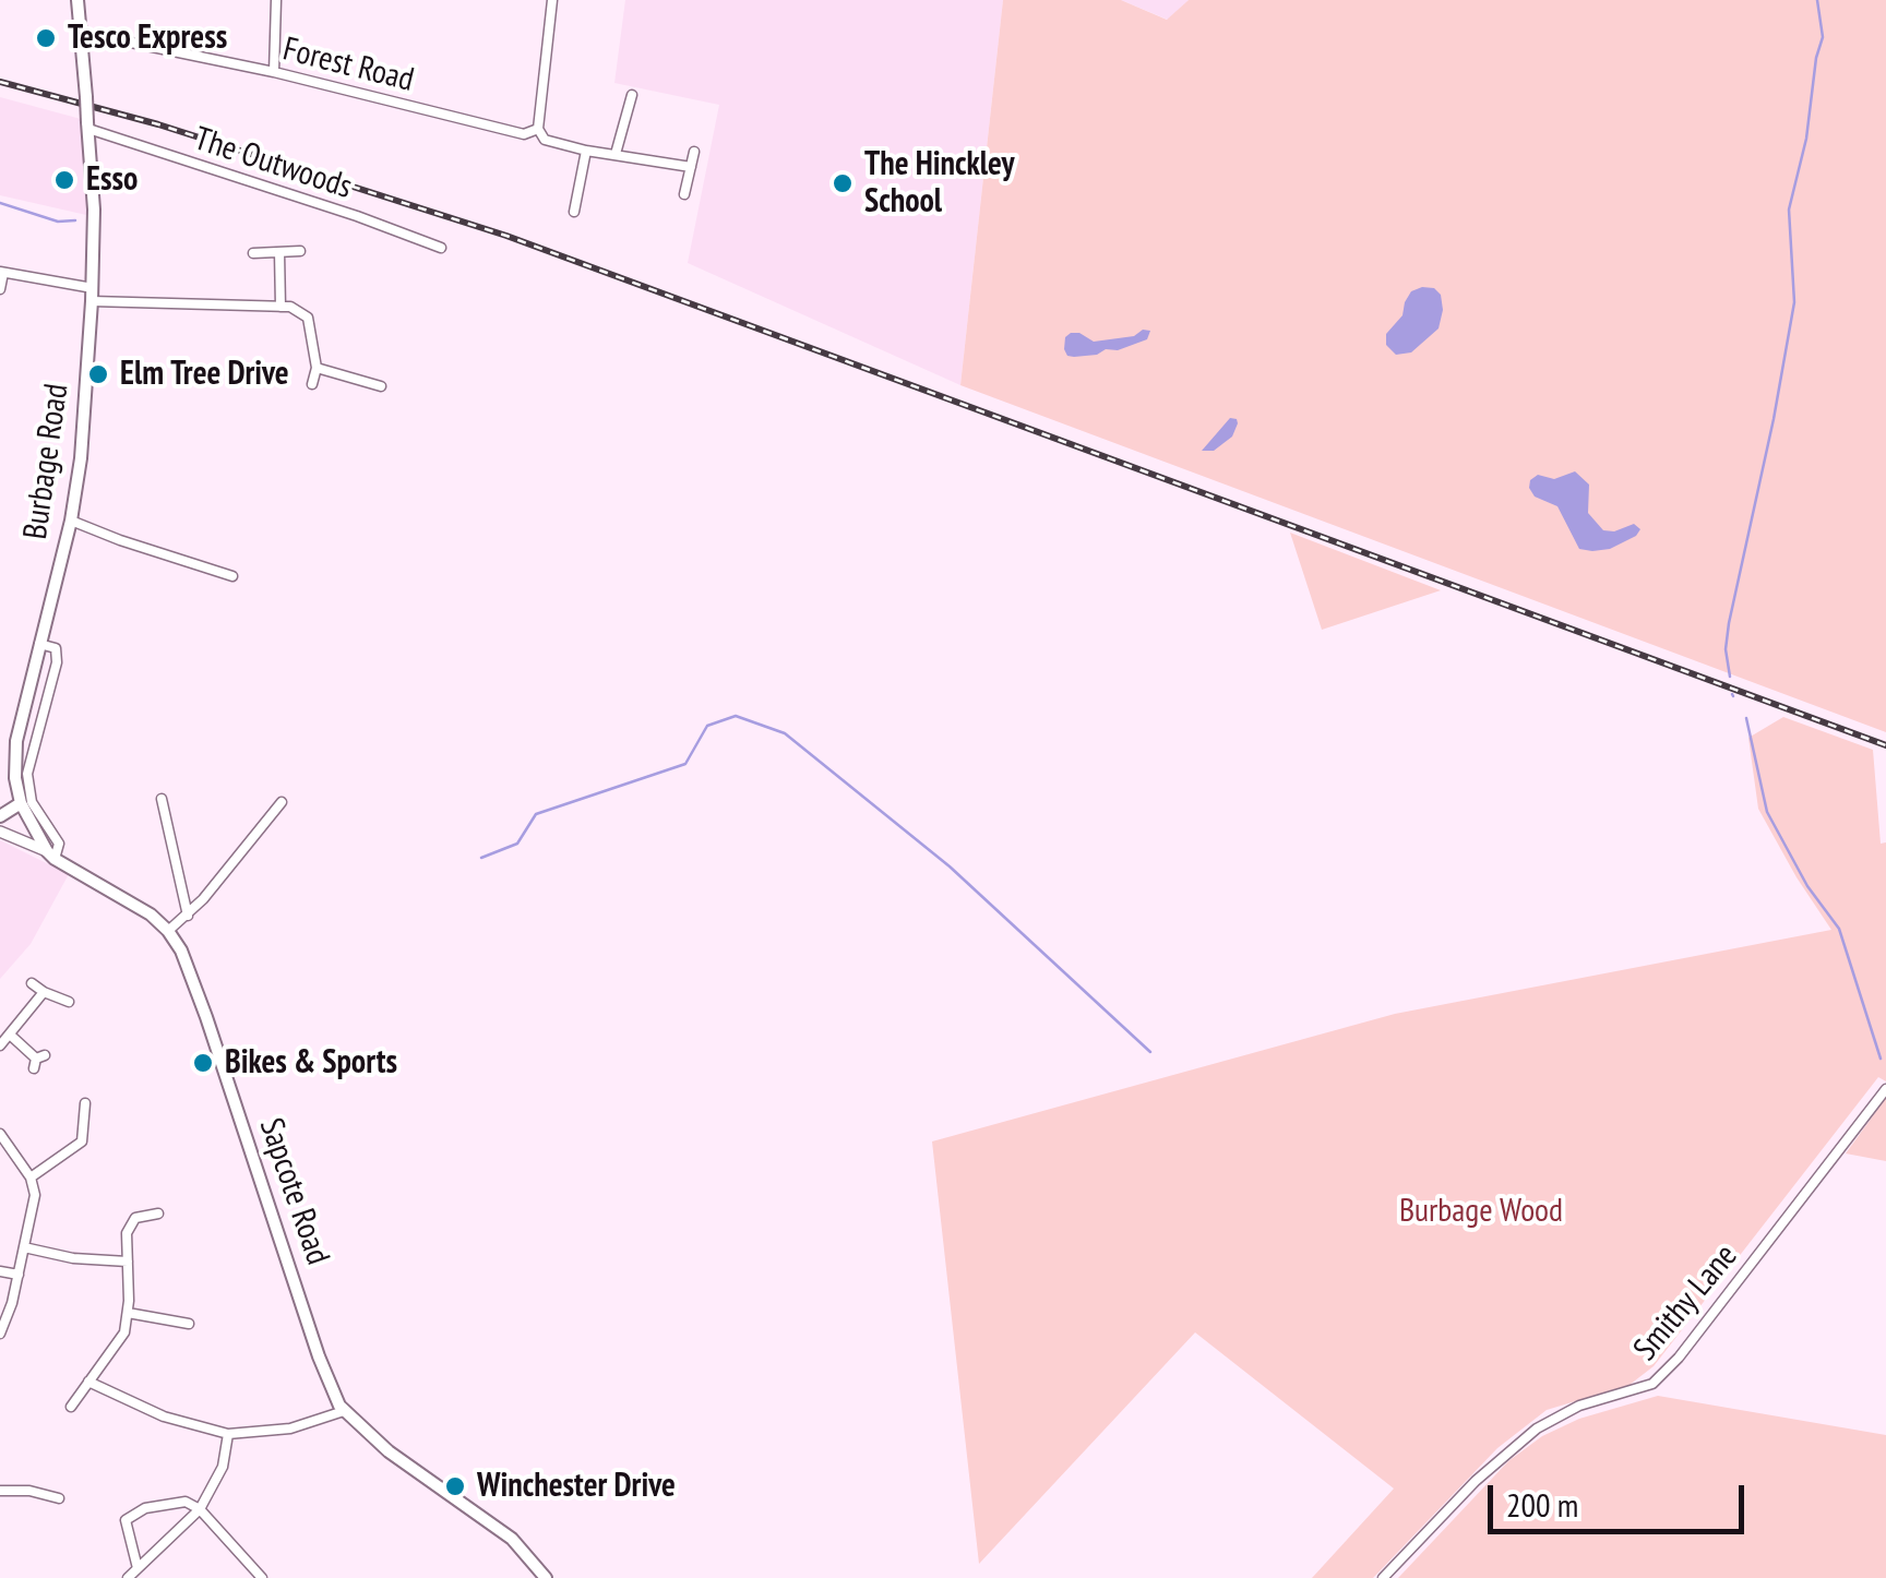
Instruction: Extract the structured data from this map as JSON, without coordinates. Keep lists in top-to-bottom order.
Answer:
{
  "streets": {
    "main road": ["Burbage Road", "Sapcote Road"],
    "street": ["Forest Road", "The Outwoods", "Smithy Lane"]
  },
  "crossings": [
    ["Forest Road", "Burbage Road"],
    ["The Outwoods", "Burbage Road"]
  ],
  "parks": ["Burbage Wood"],
  "places": [
    "Tesco Express",
    "Esso",
    "The Hinckley School",
    "Elm Tree Drive",
    "Bikes & Sports",
    "Winchester Drive"
  ],
  "scale_bar": "200 m"
}
